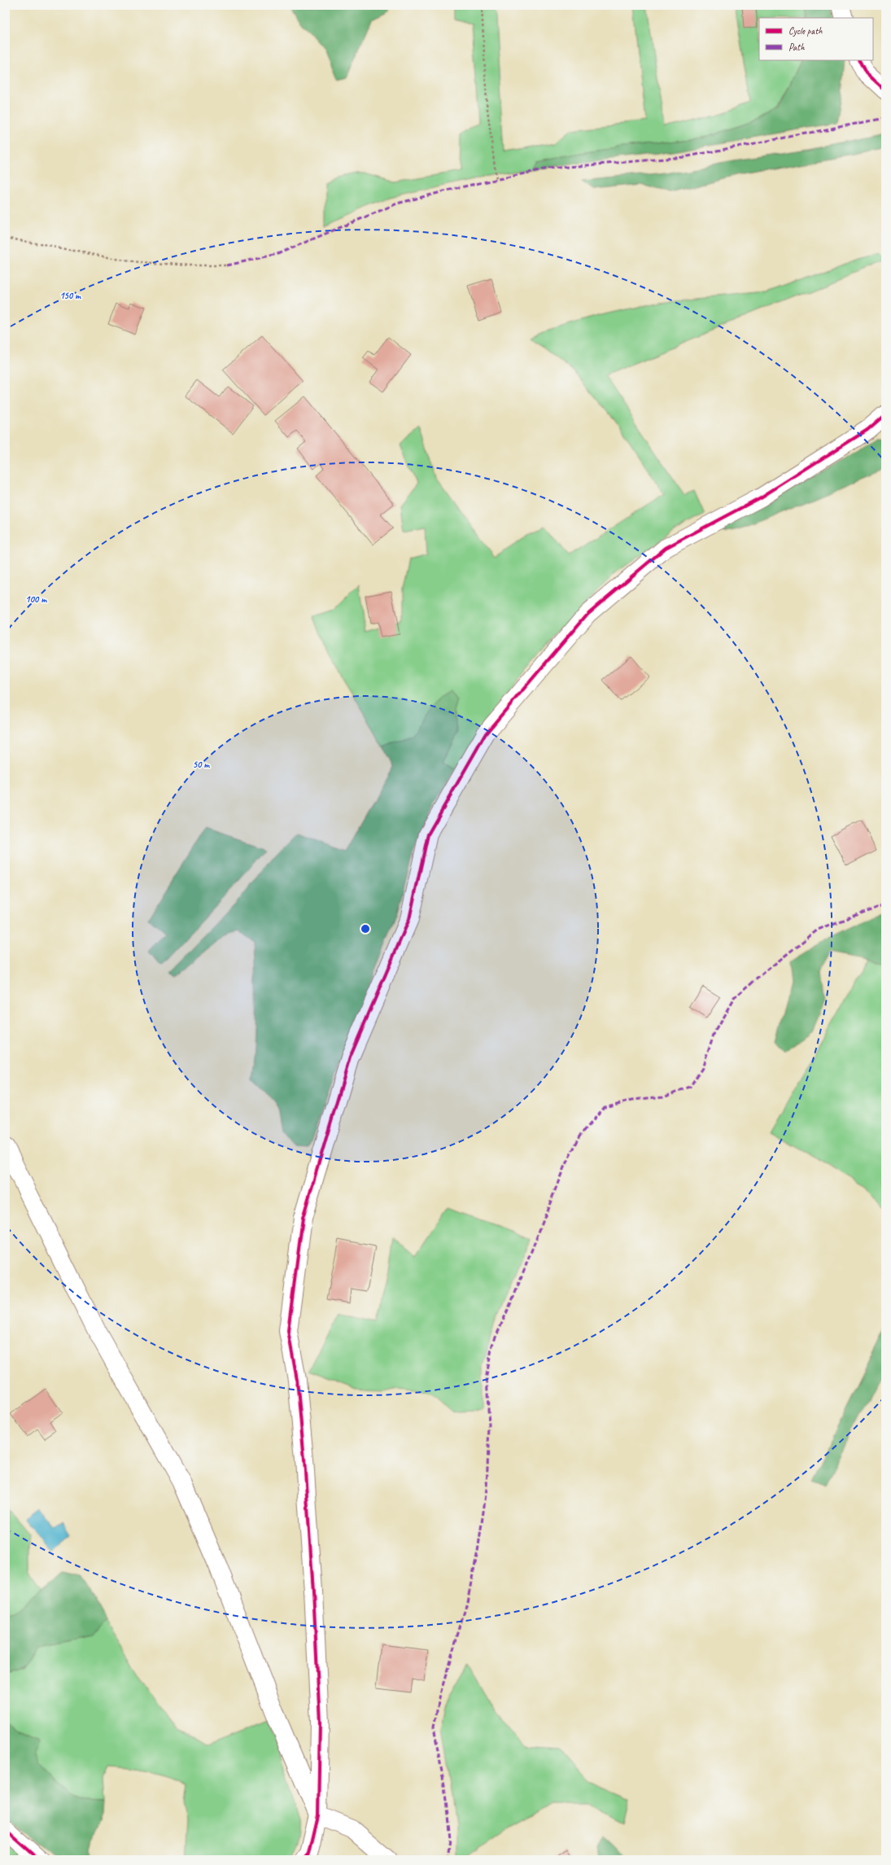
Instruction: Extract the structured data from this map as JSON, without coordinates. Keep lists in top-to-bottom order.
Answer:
{
  "legend": ["Cycle path", "Path"],
  "rings": ["150 m", "100 m", "50 m"]
}
